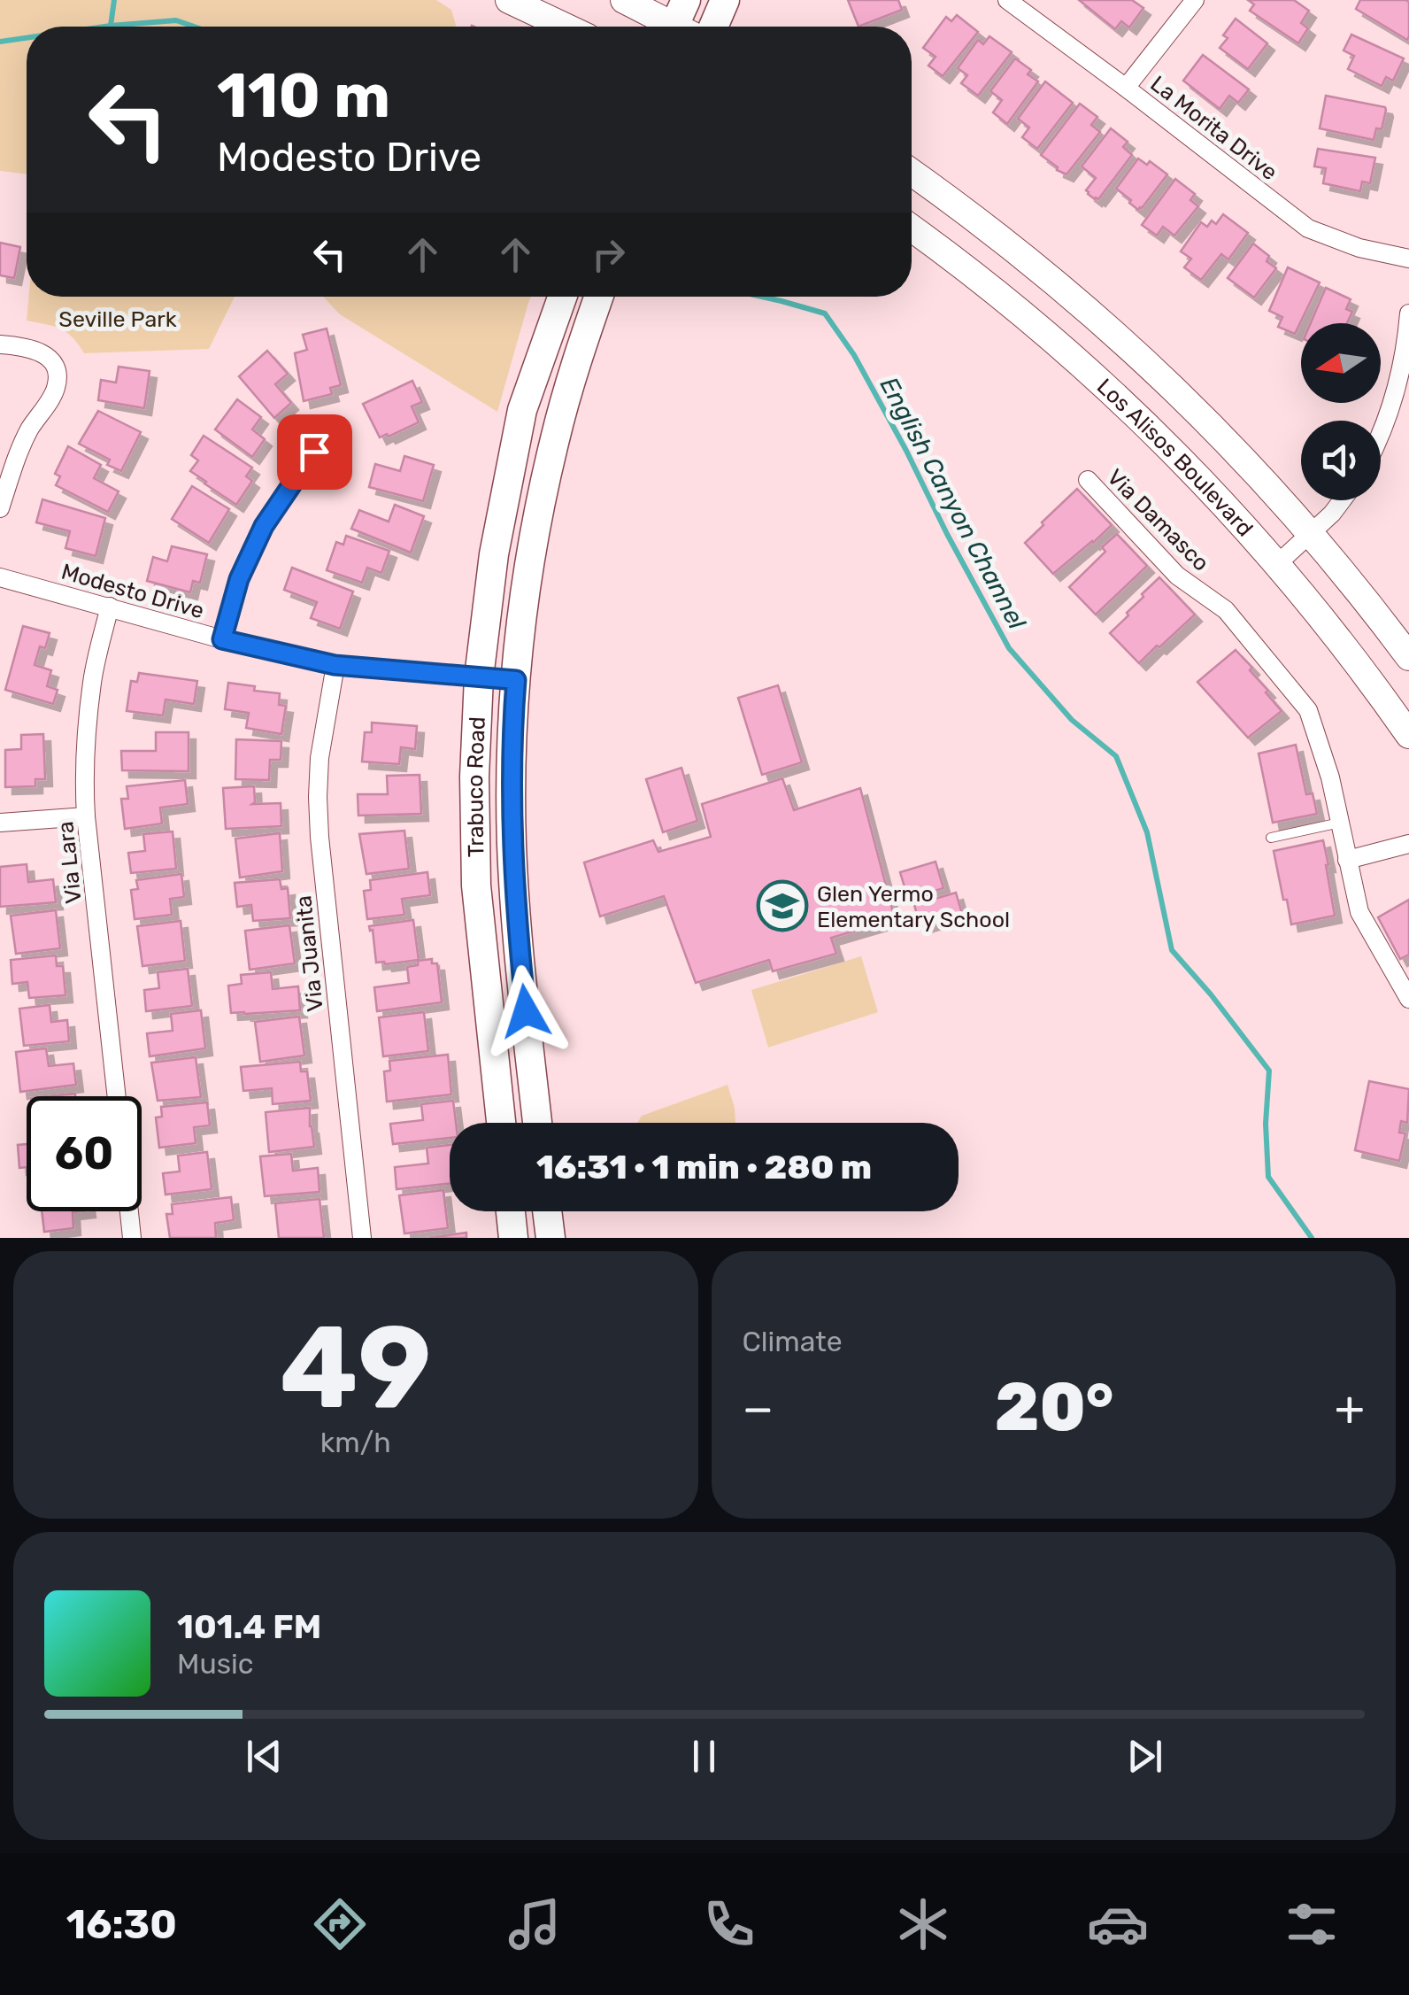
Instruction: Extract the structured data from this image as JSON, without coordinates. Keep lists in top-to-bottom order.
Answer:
{
  "streets": {
    "main road": ["Los Alisos Boulevard", "Trabuco Road"],
    "street": [
      "La Morita Drive",
      "Via Damasco",
      "Modesto Drive",
      "Via Lara",
      "Via Juanita"
    ]
  },
  "crossings": [
    ["Modesto Drive", "Trabuco Road"],
    ["Modesto Drive", "Via Lara"],
    ["Modesto Drive", "Via Juanita"]
  ],
  "water": ["English Canyon Channel"],
  "parks": ["Seville Park"],
  "places": {
    "school or university": ["Glen Yermo Elementary School"]
  },
  "north": "left",
  "page": {
    "turn": ["110 m", "Modesto Drive"],
    "limit": "60",
    "trip": "16:31 · 1 min · 280 m",
    "tile": [
      ["49", "km/h"],
      "Climate"
    ],
    "heat": ["−", "20°", "+"],
    "song": ["101.4 FM", "Music"],
    "tabs": "16:30"
  }
}
